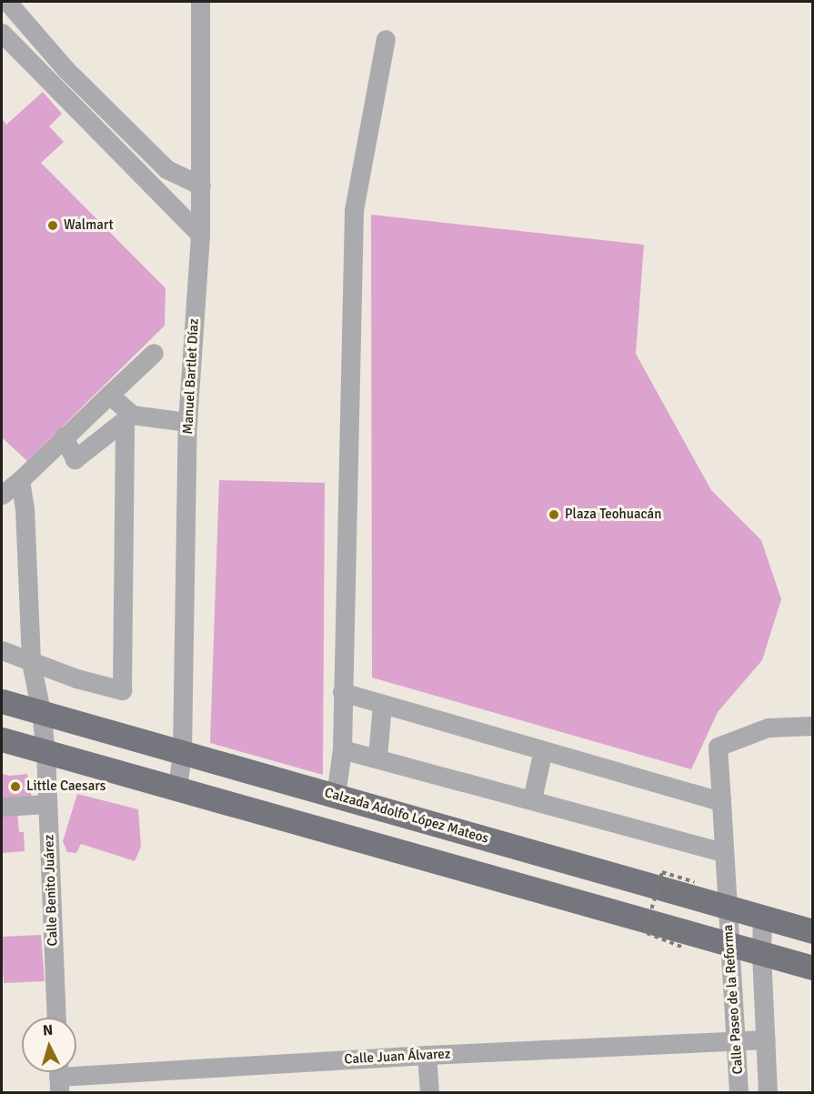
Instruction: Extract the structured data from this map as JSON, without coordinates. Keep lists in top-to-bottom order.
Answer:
{
  "streets": {
    "main road": ["Calzada Adolfo López Mateos"],
    "street": [
      "Manuel Bartlet Díaz",
      "Calle Benito Juárez",
      "Calle Paseo de la Reforma",
      "Calle Juan Álvarez"
    ]
  },
  "crossings": [
    ["Manuel Bartlet Díaz", "Calzada Adolfo López Mateos"],
    ["Calzada Adolfo López Mateos", "Calle Benito Juárez"],
    ["Calzada Adolfo López Mateos", "Calle Paseo de la Reforma"],
    ["Calle Paseo de la Reforma", "Calle Juan Álvarez"]
  ],
  "places": ["Walmart", "Plaza Teohuacán", "Little Caesars"],
  "north": "top"
}
